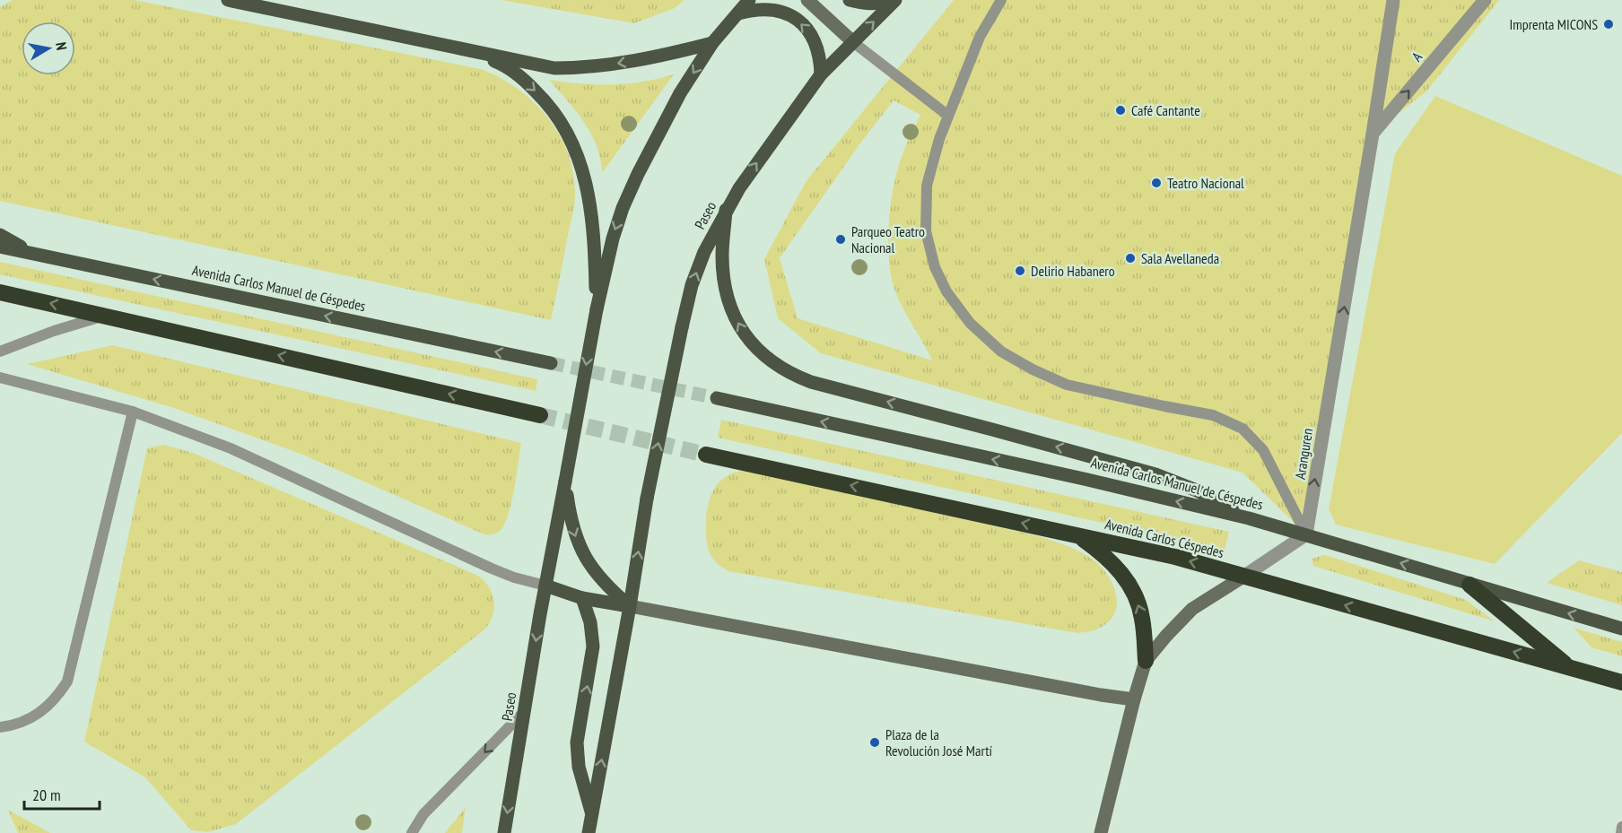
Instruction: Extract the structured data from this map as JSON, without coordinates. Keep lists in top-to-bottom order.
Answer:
{
  "streets": {
    "highway": ["Avenida Carlos Céspedes"],
    "main road": ["Paseo", "Avenida Carlos Manuel de Céspedes"],
    "street": ["A", "Aranguren"]
  },
  "crossings": [
    ["A", "Aranguren"],
    ["Avenida Carlos Manuel de Céspedes", "Aranguren"]
  ],
  "one_way": [
    "A",
    "Avenida Carlos Manuel de Céspedes",
    "Aranguren",
    "Avenida Carlos Céspedes"
  ],
  "places": [
    "Imprenta MICONS",
    "Café Cantante",
    "Teatro Nacional",
    "Parqueo Teatro Nacional",
    "Sala Avellaneda",
    "Delirio Habanero",
    "Plaza de la Revolución José Martí"
  ],
  "scale_bar": "20 m",
  "north": "right"
}
